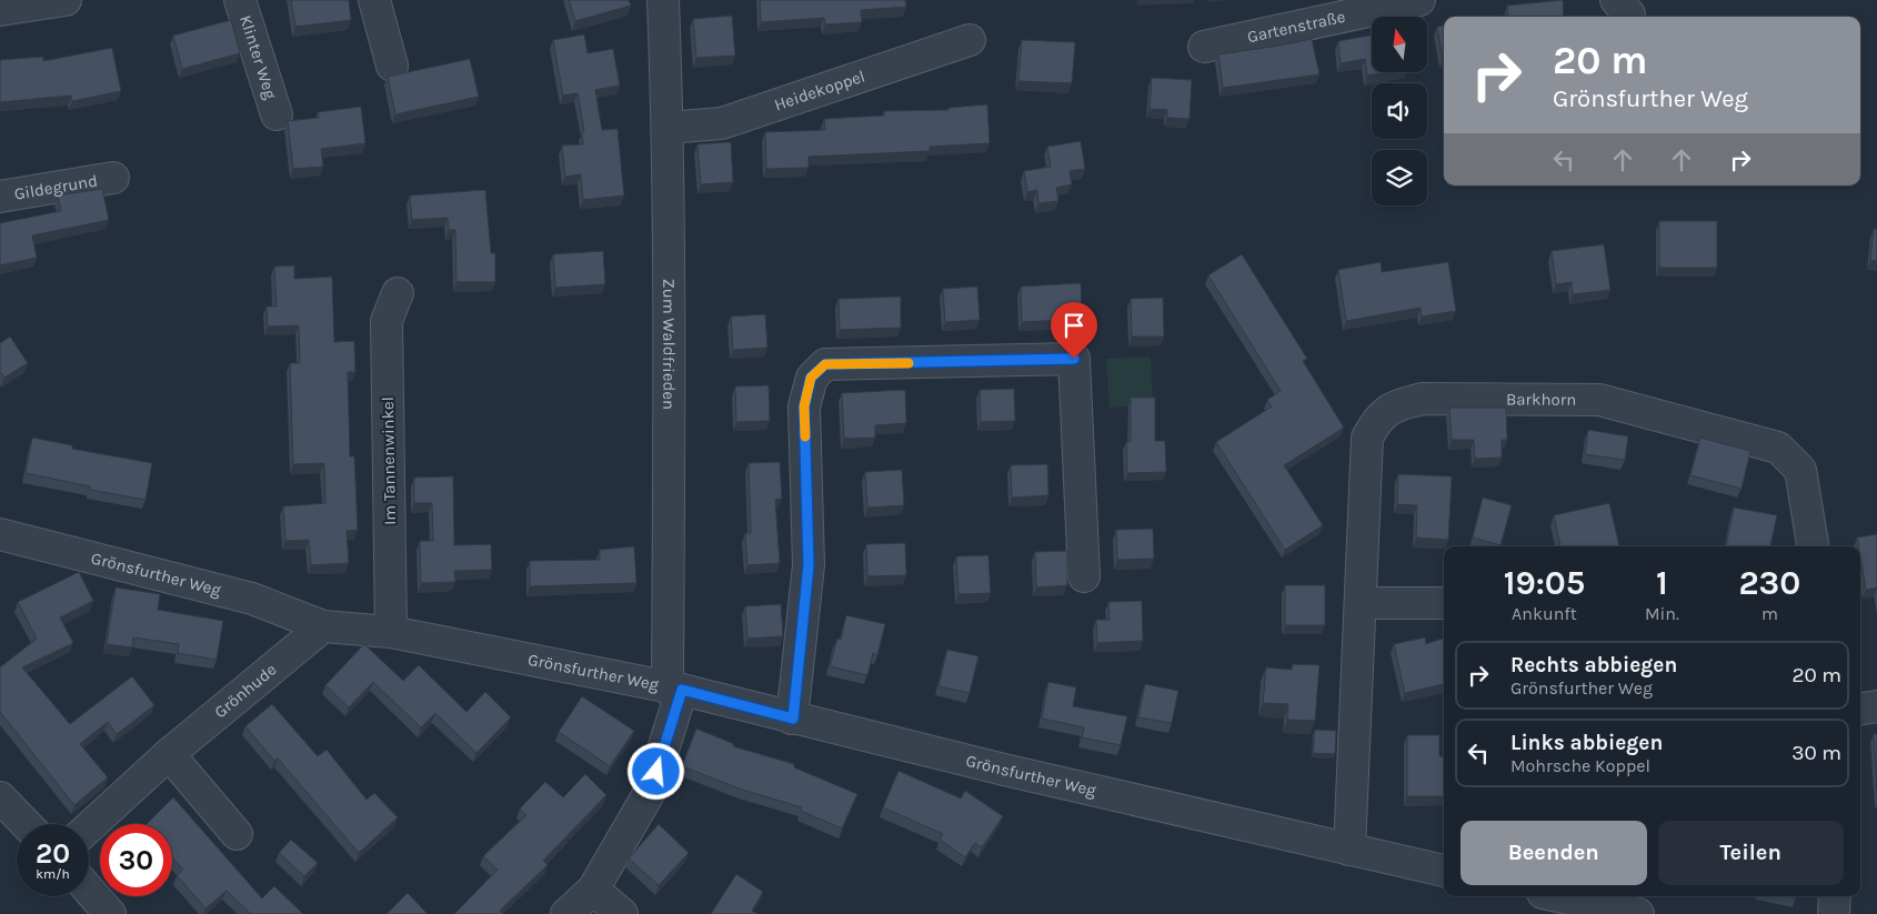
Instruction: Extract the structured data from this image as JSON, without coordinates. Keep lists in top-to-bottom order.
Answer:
{
  "streets": {
    "street": [
      "Gartenstraße",
      "Klinter Weg",
      "Heidekoppel",
      "Gildegrund",
      "Zum Waldfrieden",
      "Barkhorn",
      "Im Tannenwinkel",
      "Grönsfurther Weg",
      "Grönhude"
    ]
  },
  "crossings": [
    ["Heidekoppel", "Zum Waldfrieden"],
    ["Zum Waldfrieden", "Grönsfurther Weg"],
    ["Barkhorn", "Grönsfurther Weg"],
    ["Im Tannenwinkel", "Grönsfurther Weg"],
    ["Grönsfurther Weg", "Grönhude"]
  ],
  "north": "top",
  "page": {
    "turn": ["20 m", "Grönsfurther Weg"],
    "eta": [
      "19:05",
      "Ankunft",
      "1",
      "Min.",
      "230",
      "m"
    ],
    "list": [
      {
        "name": "Rechts abbiegen",
        "note": "Grönsfurther Weg",
        "value": "20 m"
      },
      {
        "name": "Links abbiegen",
        "note": "Mohrsche Koppel",
        "value": "30 m"
      }
    ],
    "buttons": ["Beenden", "Teilen"],
    "speed": "20 km/h",
    "limit": "30"
  }
}
